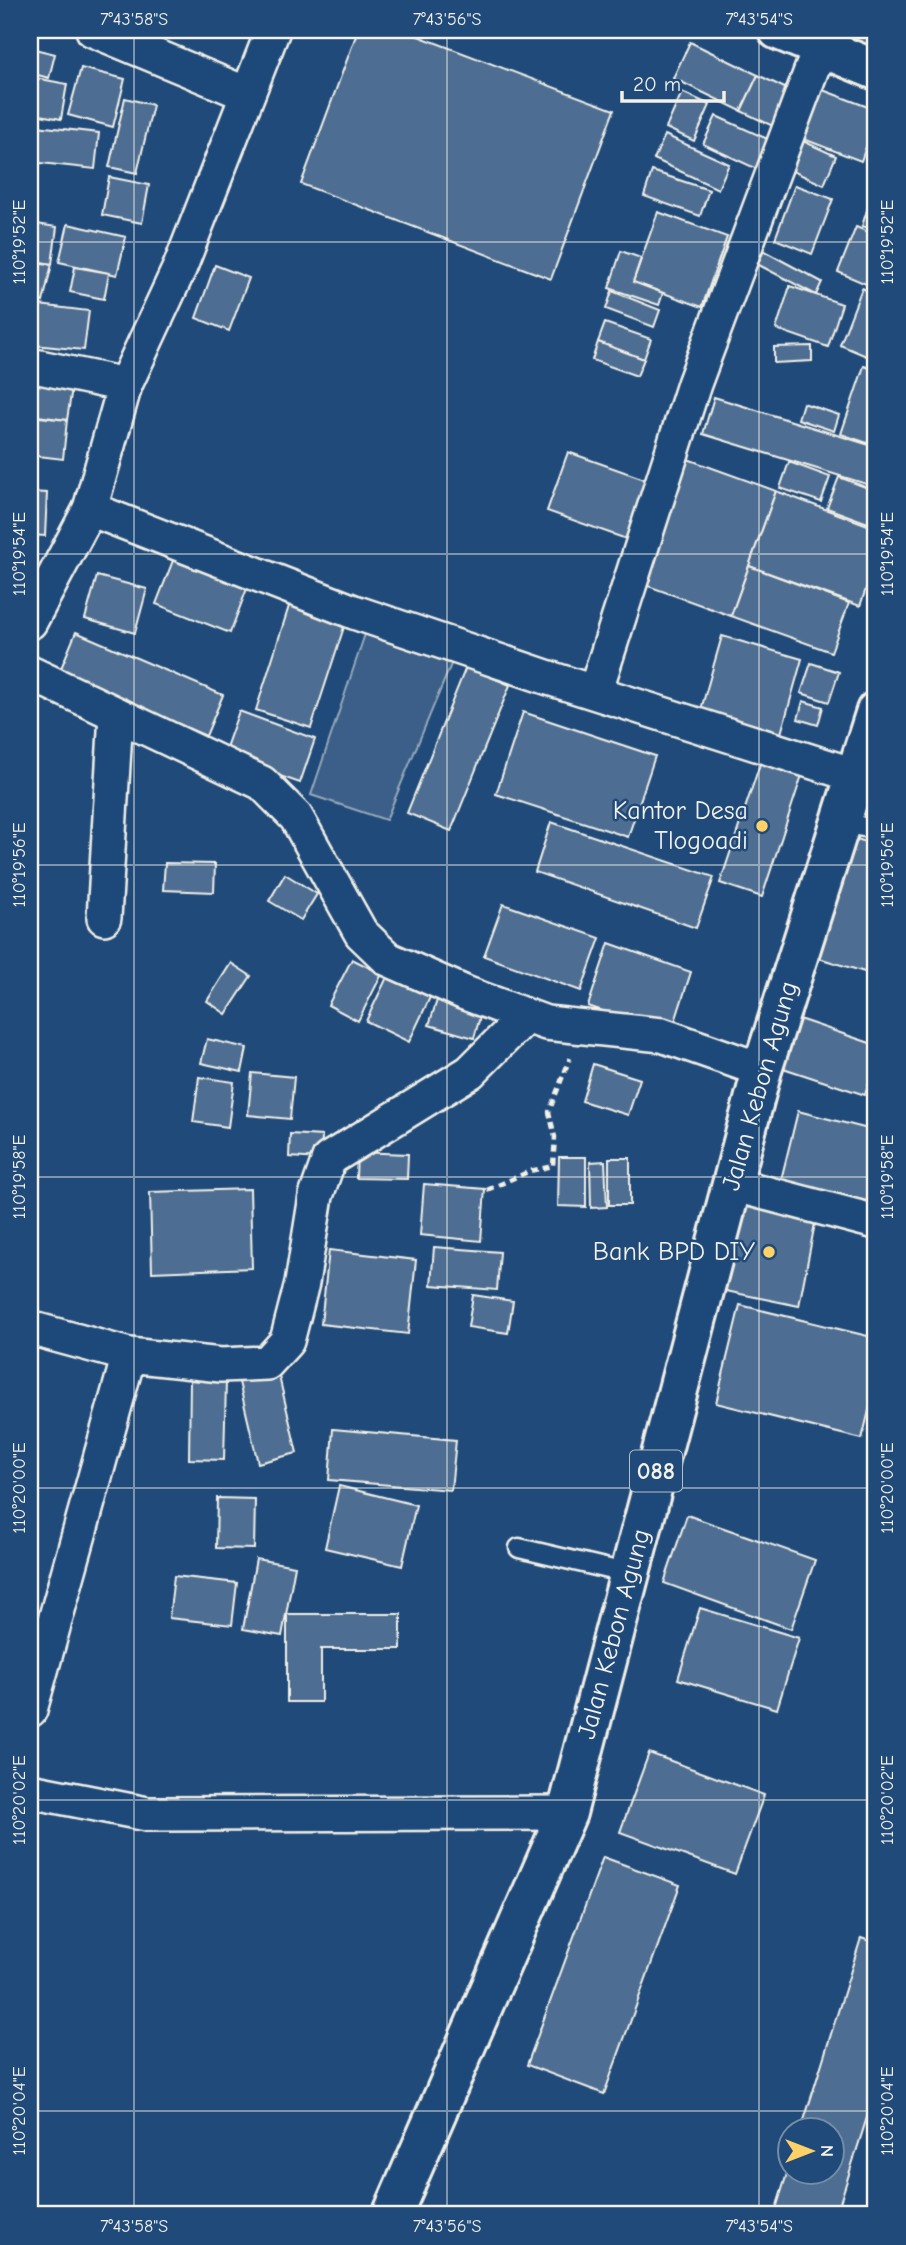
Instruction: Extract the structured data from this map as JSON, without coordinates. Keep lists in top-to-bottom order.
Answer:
{
  "streets": {
    "main road": ["Jalan Kebon Agung", "088"]
  },
  "places": ["Kantor Desa Tlogoadi", "Bank BPD DIY"],
  "scale_bar": "20 m",
  "north": "right",
  "coordinates": [
    "7°43'58\"S",
    "7°43'56\"S",
    "7°43'54\"S",
    "110°19'52\"E",
    "110°19'54\"E",
    "110°19'56\"E",
    "110°19'58\"E",
    "110°20'00\"E",
    "110°20'02\"E",
    "110°20'04\"E"
  ]
}
